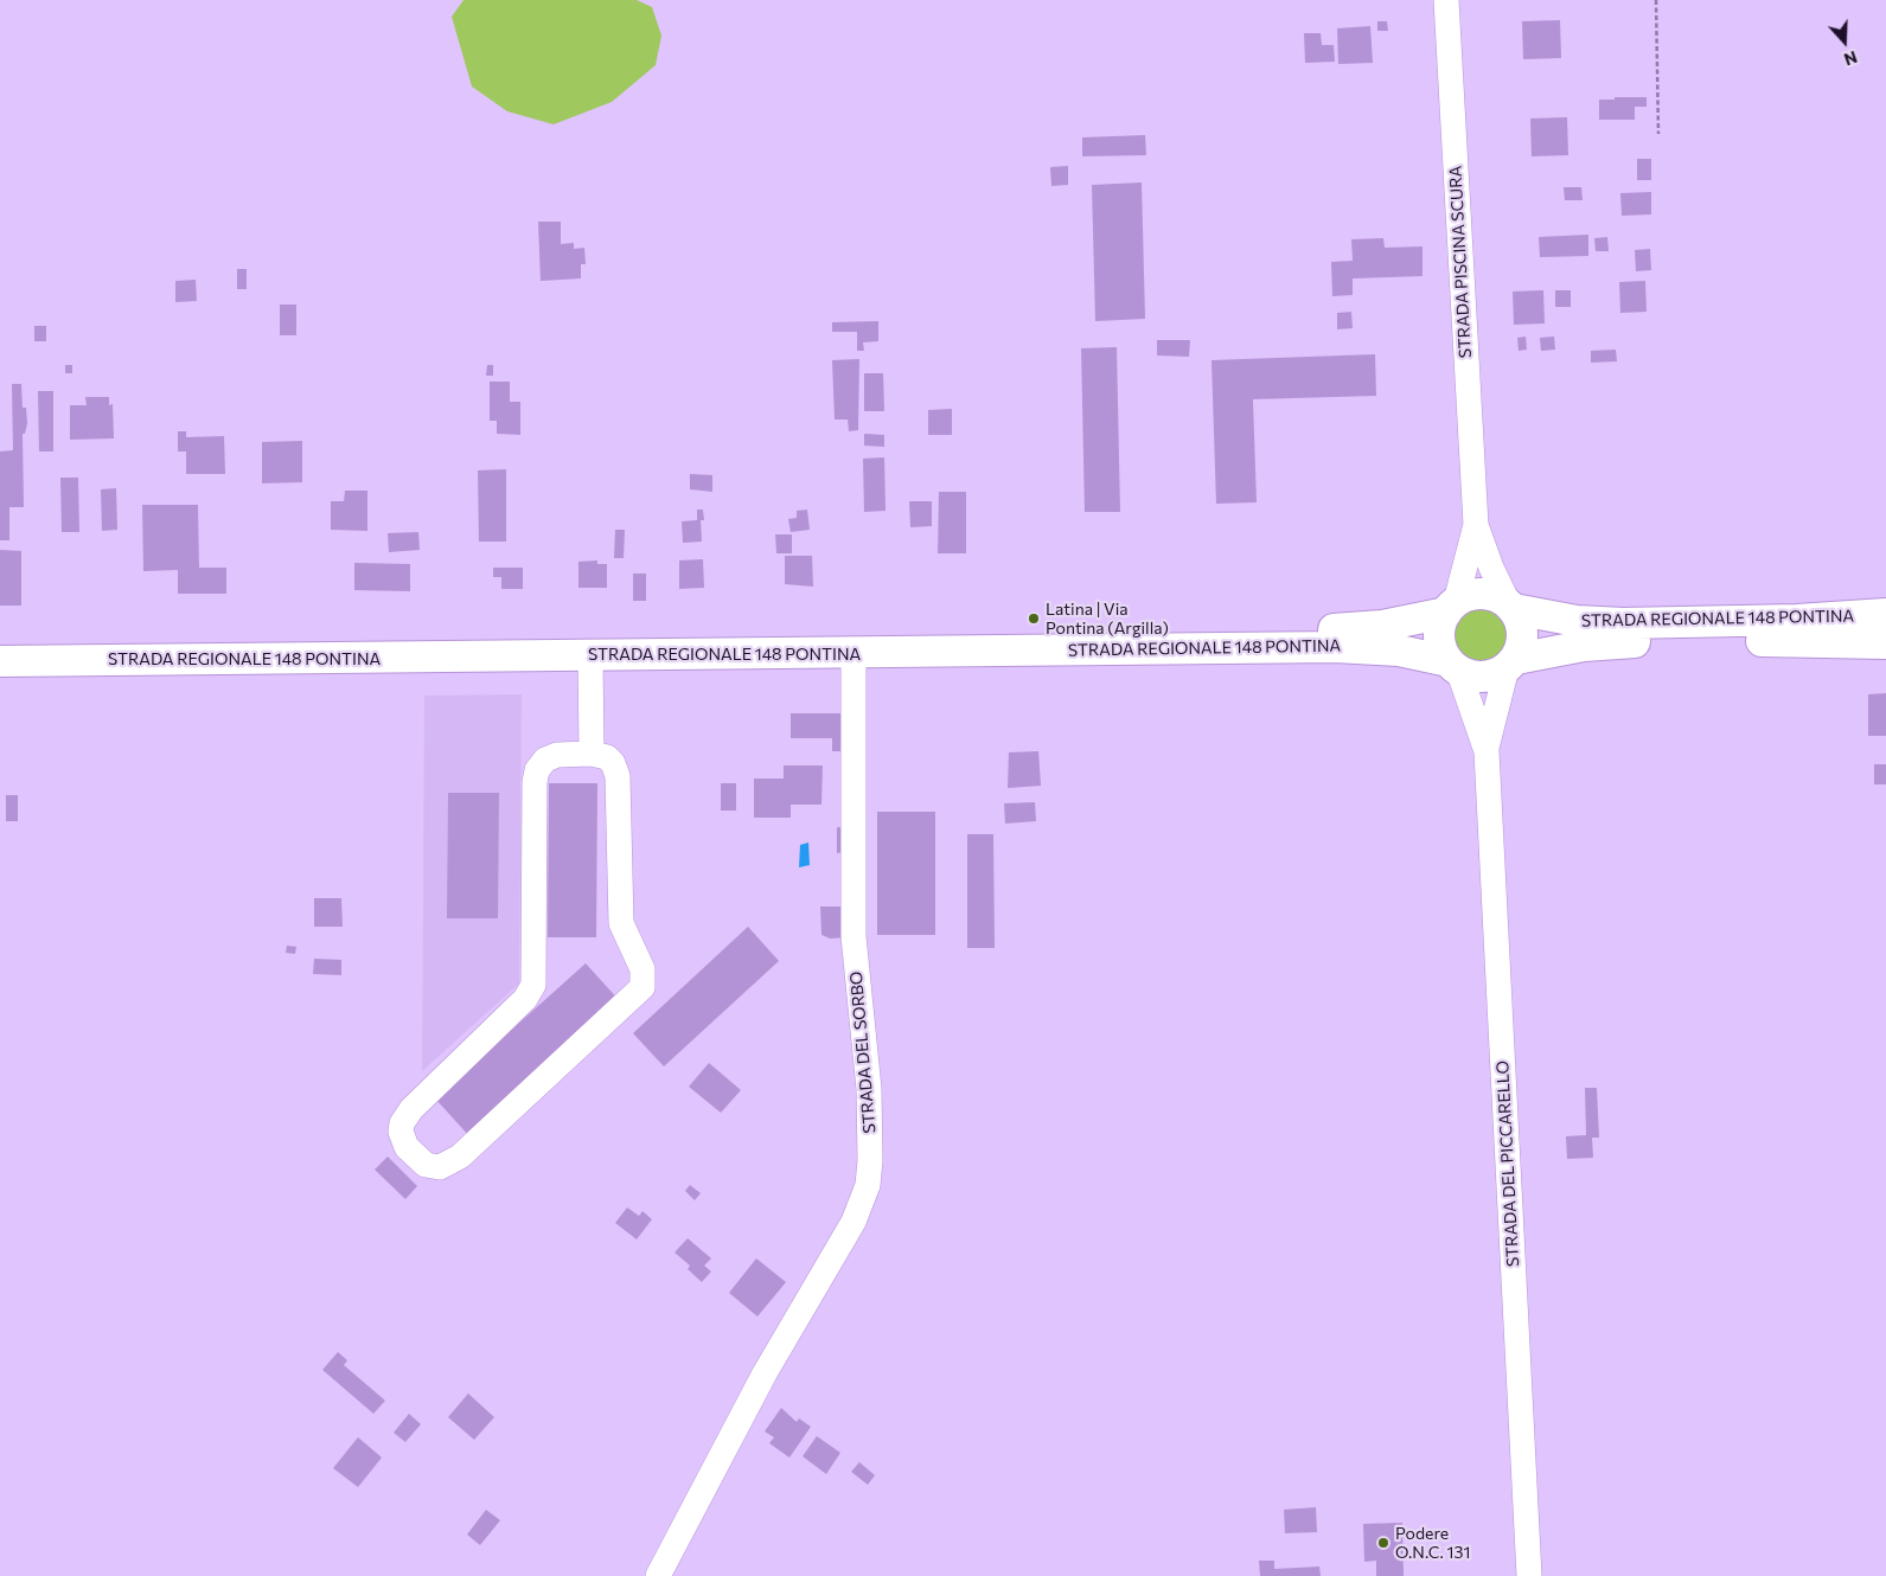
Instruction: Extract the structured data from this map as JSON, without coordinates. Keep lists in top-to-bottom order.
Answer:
{
  "streets": {
    "main road": ["STRADA REGIONALE 148 PONTINA"],
    "street": ["STRADA PISCINA SCURA", "STRADA DEL SORBO", "STRADA DEL PICCARELLO"]
  },
  "crossings": [
    ["STRADA PISCINA SCURA", "STRADA REGIONALE 148 PONTINA"],
    ["STRADA PISCINA SCURA", "STRADA DEL PICCARELLO"],
    ["STRADA REGIONALE 148 PONTINA", "STRADA DEL SORBO"],
    ["STRADA REGIONALE 148 PONTINA", "STRADA DEL PICCARELLO"]
  ],
  "places": ["Latina | Via Pontina (Argilla)", "Podere O.N.C. 131"],
  "north": "bottom"
}
